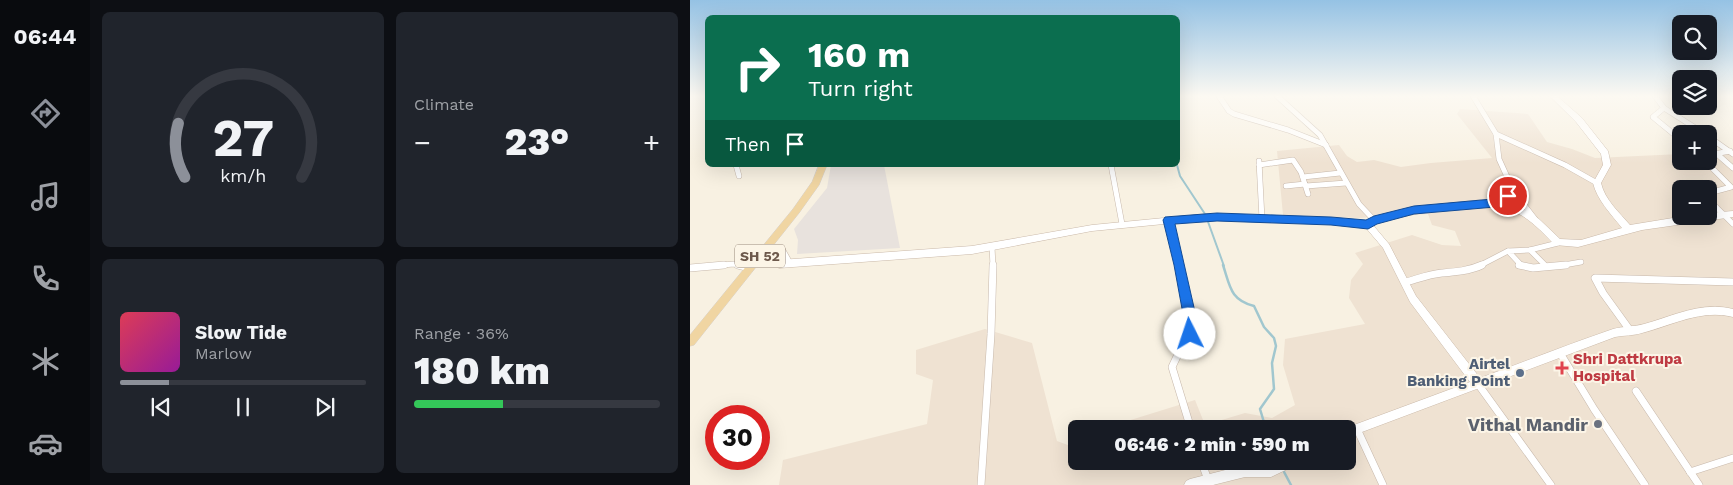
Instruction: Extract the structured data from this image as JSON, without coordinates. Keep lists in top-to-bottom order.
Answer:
{
  "streets": {
    "main road": ["SH 52"]
  },
  "places": {
    "health": ["Shri Dattkrupa Hospital"],
    "other": ["Airtel Banking Point", "Vithal Mandir"]
  },
  "page": {
    "tabs": "06:44",
    "tile": [
      "Climate",
      ["Range · 36%", "180 km"]
    ],
    "map_buttons": ["+", "−"],
    "turn": ["160 m", "Turn right"],
    "then": "Then",
    "heat": ["−", "23°", "+"],
    "song": ["Slow Tide", "Marlow"],
    "limit": "30",
    "trip": "06:46 · 2 min · 590 m",
    "gauge": ["27", "km/h"]
  }
}
